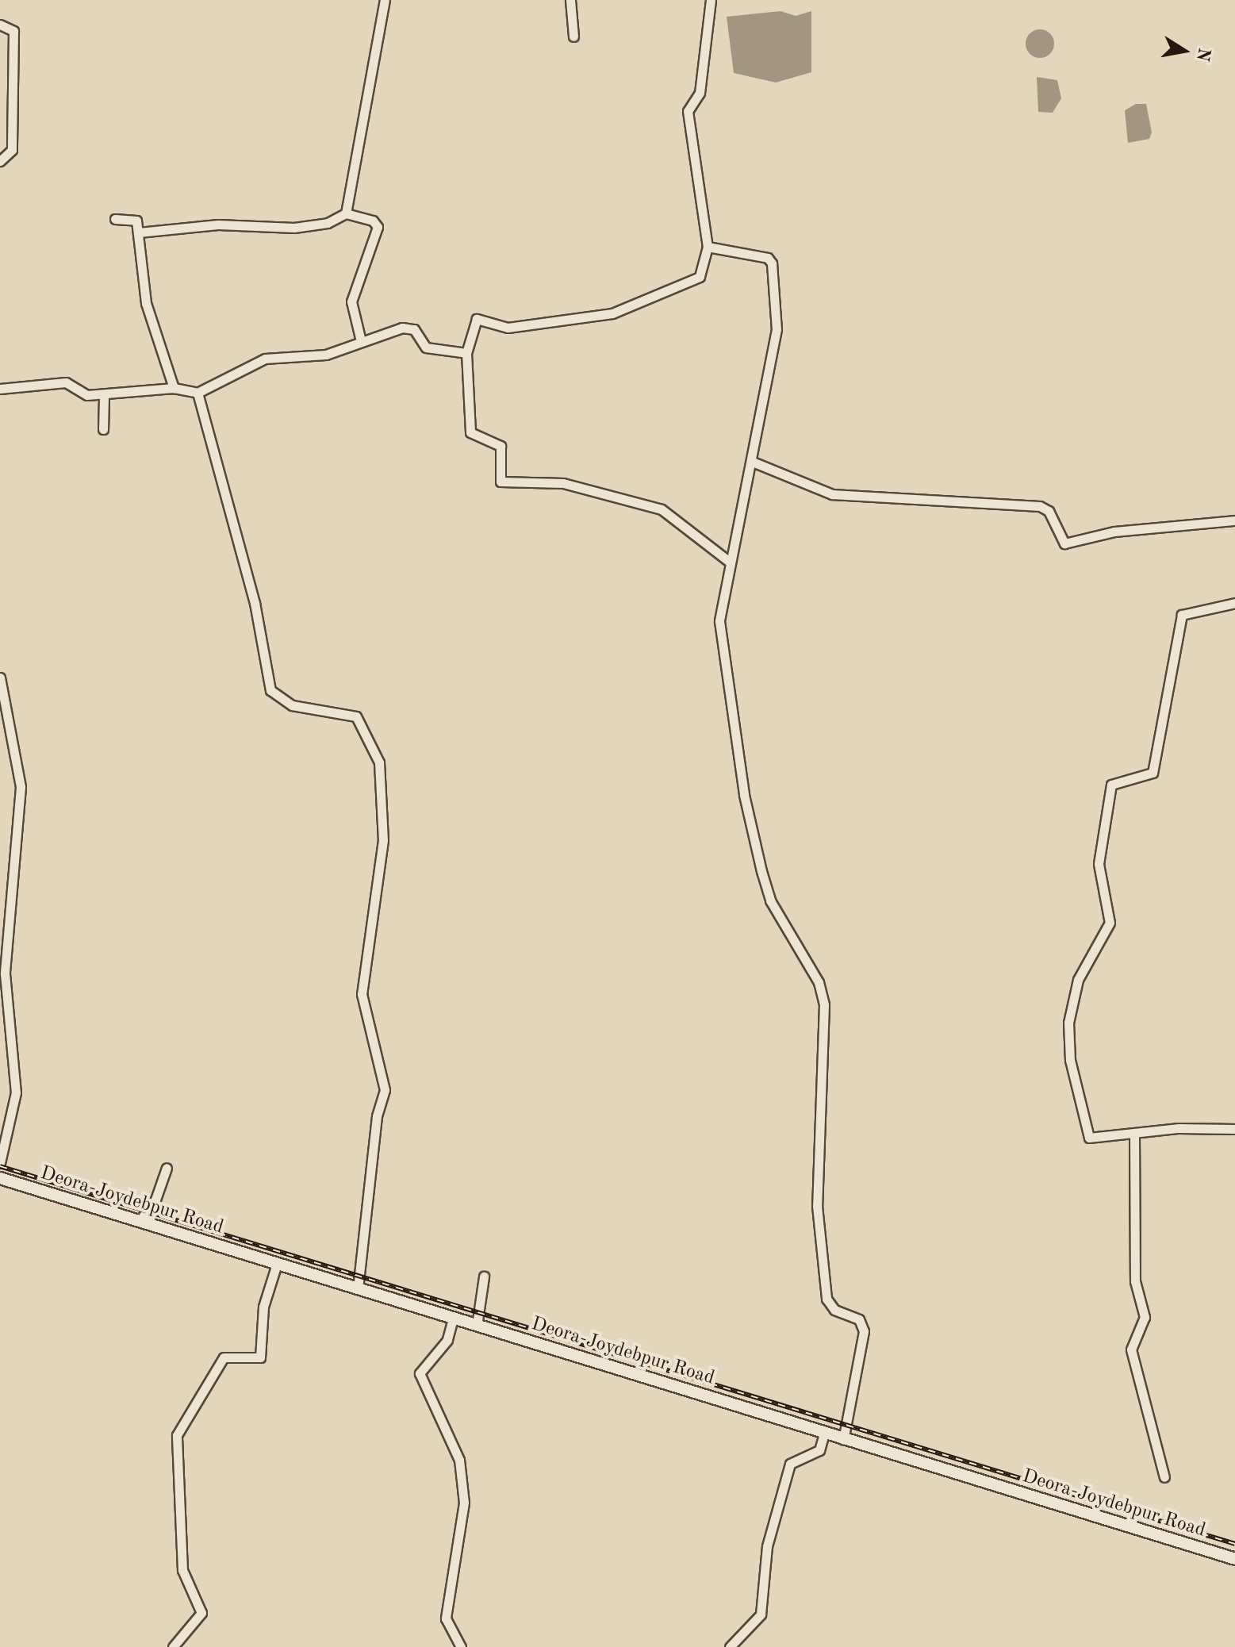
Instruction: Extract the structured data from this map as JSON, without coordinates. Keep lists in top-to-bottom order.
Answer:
{
  "streets": {
    "street": ["Deora-Joydebpur Road"]
  },
  "north": "right"
}
